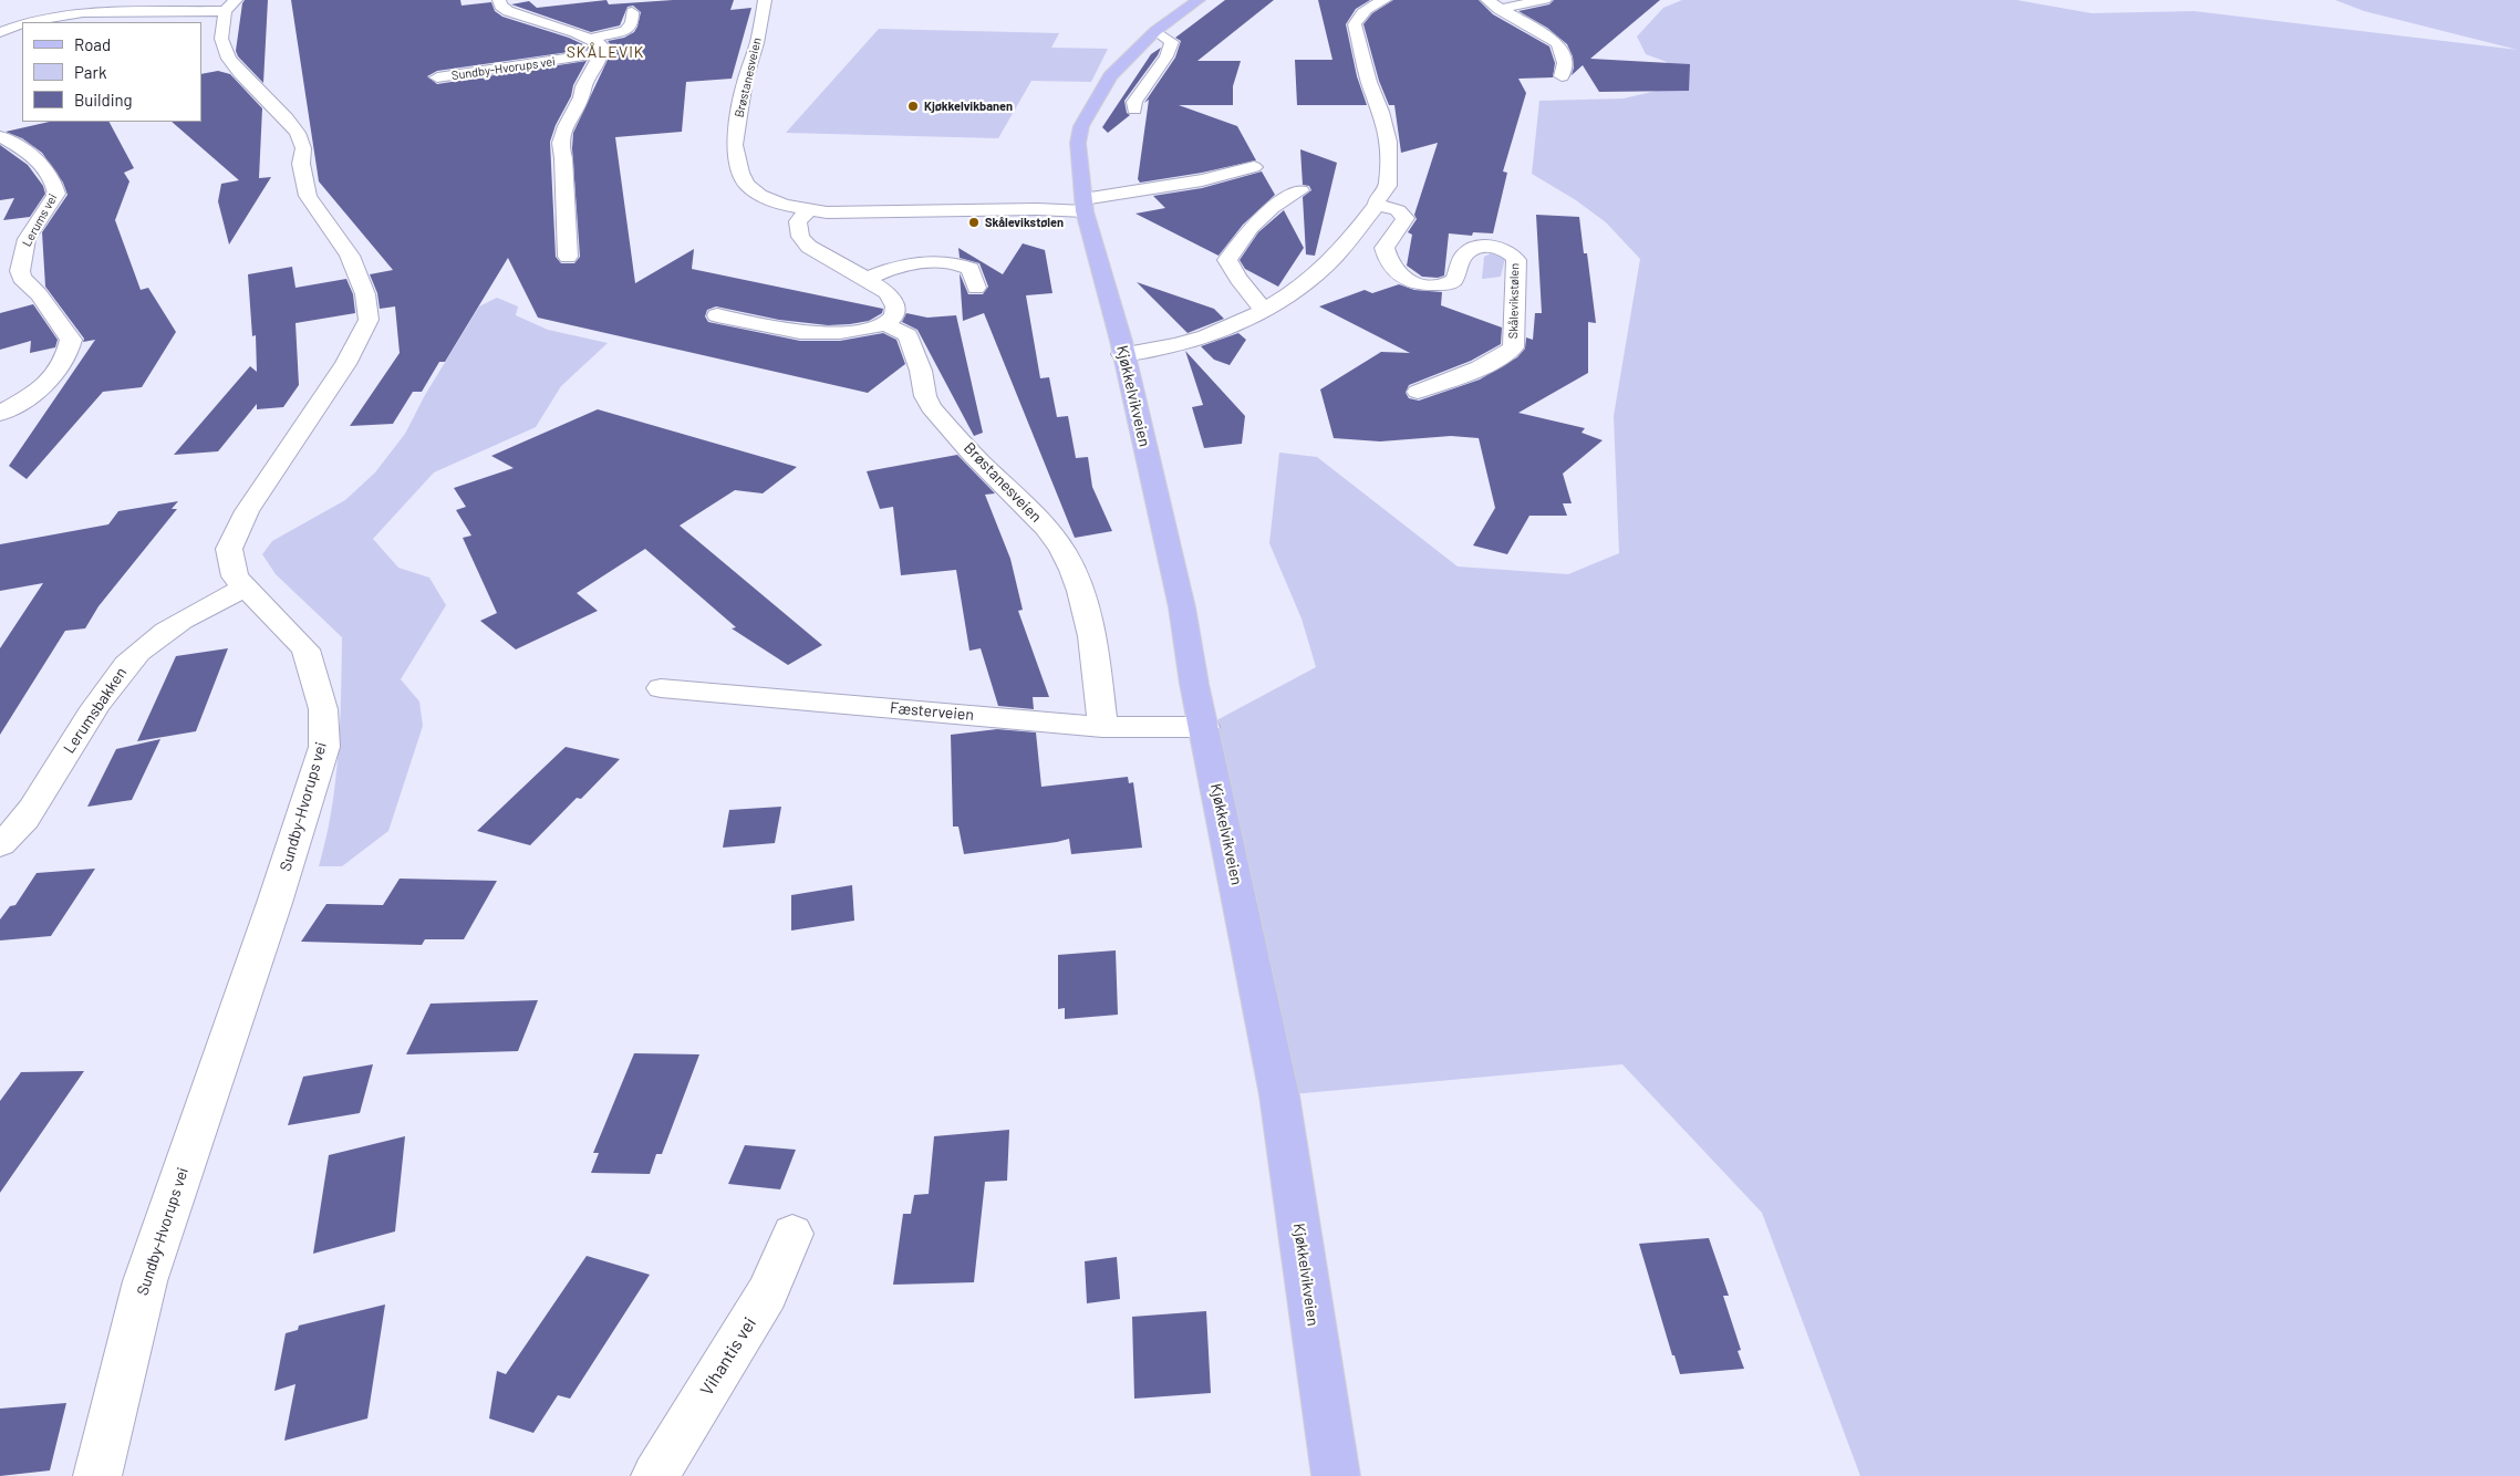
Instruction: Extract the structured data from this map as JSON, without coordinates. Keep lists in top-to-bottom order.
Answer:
{
  "streets": {
    "main road": ["Kjøkkelvikveien"],
    "street": [
      "Sundby-Hvorups vei",
      "Brøstanesveien",
      "Lerums vei",
      "Skålevikstølen",
      "Lerumsbakken",
      "Fæsterveien",
      "Vihantis vei"
    ]
  },
  "crossings": [
    ["Sundby-Hvorups vei", "Lerumsbakken"],
    ["Brøstanesveien", "Kjøkkelvikveien"],
    ["Brøstanesveien", "Fæsterveien"],
    ["Kjøkkelvikveien", "Fæsterveien"]
  ],
  "districts": ["SKÅLEVIK"],
  "places": ["Kjøkkelvikbanen", "Skålevikstølen"],
  "legend": ["Road", "Park", "Building"]
}
